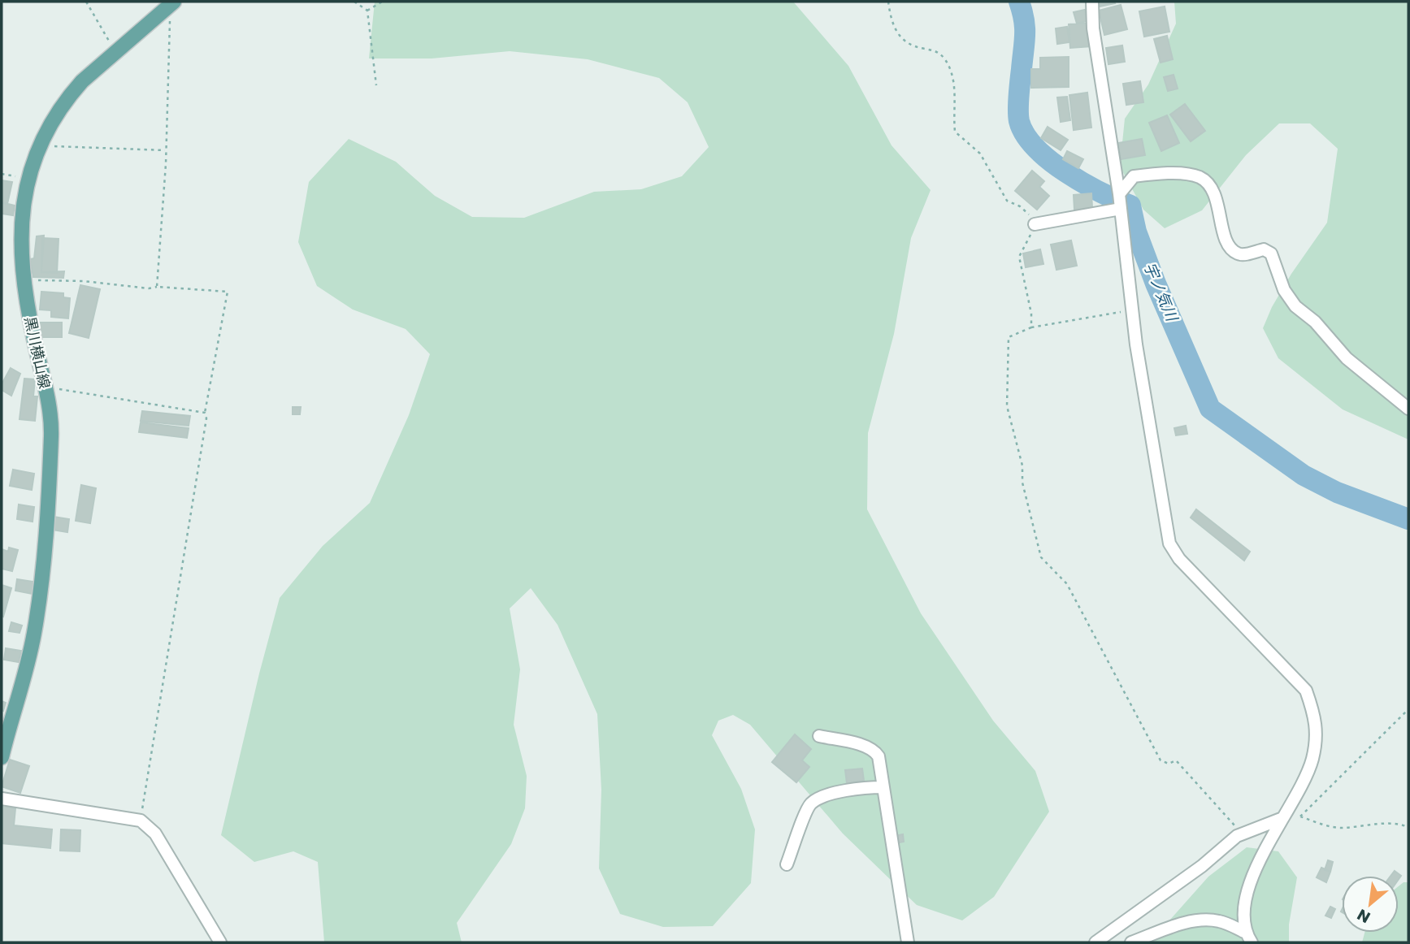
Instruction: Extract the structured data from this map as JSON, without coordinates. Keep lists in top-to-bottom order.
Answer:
{
  "streets": {
    "main road": ["黒川横山線"]
  },
  "water": ["宇ノ気川"],
  "north": "bottom left"
}
